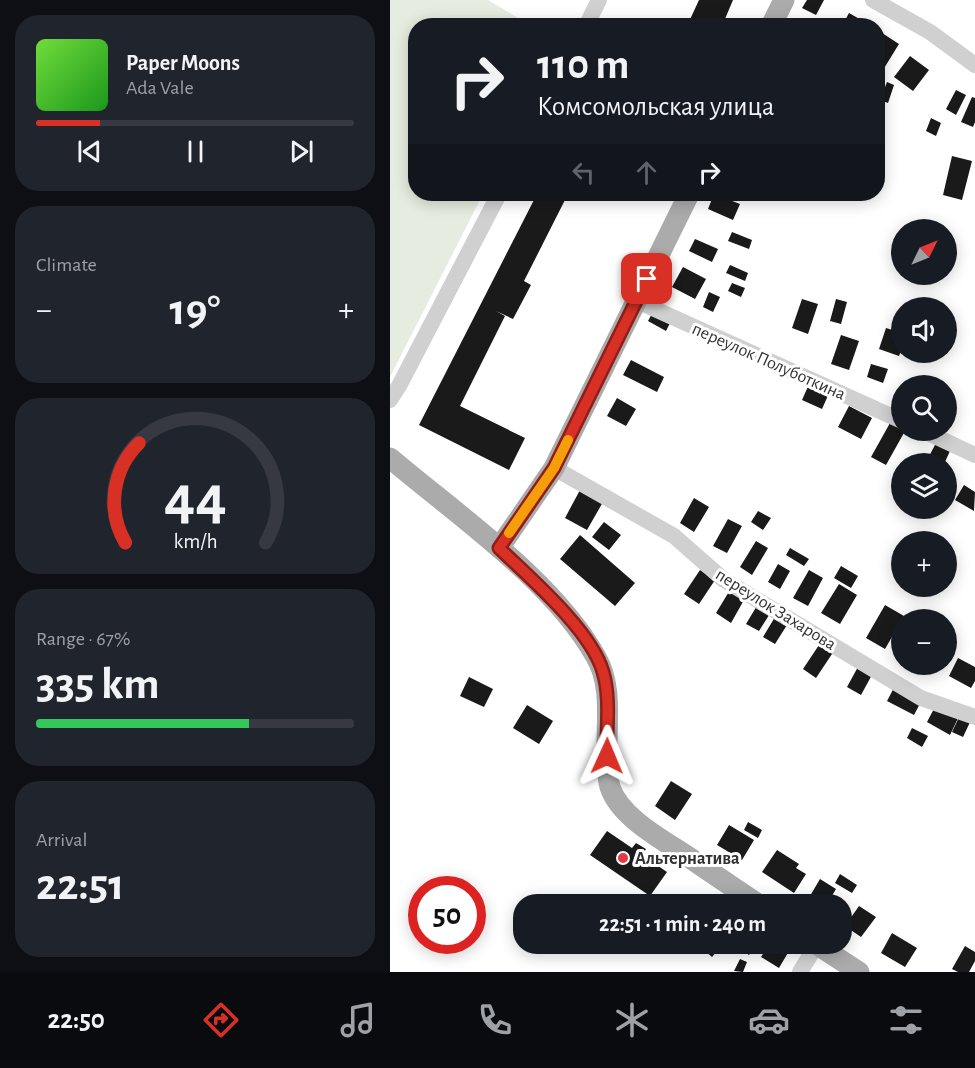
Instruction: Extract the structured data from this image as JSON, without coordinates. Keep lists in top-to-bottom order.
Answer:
{
  "streets": {
    "street": ["переулок Полуботкина", "переулок Захарова"]
  },
  "places": ["Альтернатива"],
  "north": "top right",
  "page": {
    "turn": ["110 m", "Комсомольская улица"],
    "song": ["Paper Moons", "Ada Vale"],
    "tile": [
      "Climate",
      ["Range · 67%", "335 km"],
      ["Arrival", "22:51"]
    ],
    "map_buttons": ["+", "−"],
    "heat": ["−", "19°", "+"],
    "limit": "50",
    "trip": "22:51 · 1 min · 240 m",
    "tabs": "22:50",
    "gauge": ["44", "km/h"]
  }
}
